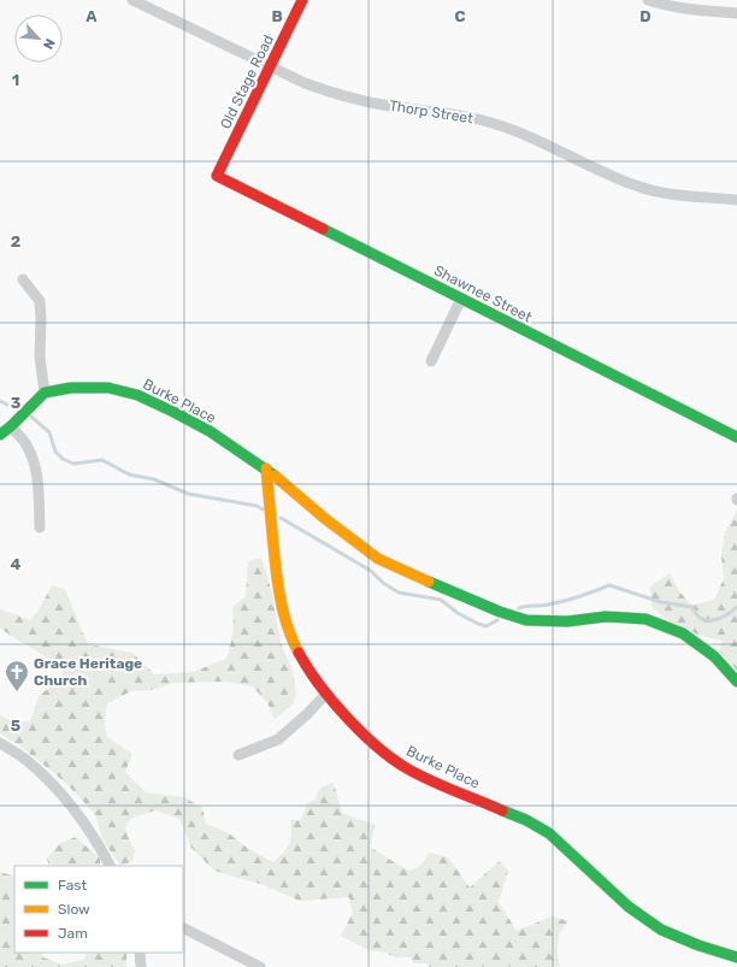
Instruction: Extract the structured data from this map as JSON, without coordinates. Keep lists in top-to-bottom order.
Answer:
{
  "streets": {
    "street": [
      "Old Stage Road",
      "Thorp Street",
      "Shawnee Street",
      "Burke Place"
    ]
  },
  "crossings": [
    ["Old Stage Road", "Thorp Street"],
    ["Old Stage Road", "Shawnee Street"]
  ],
  "places": {
    "church": ["Grace Heritage Church"]
  },
  "legend": ["Fast", "Slow", "Jam"],
  "north": "bottom right",
  "grid": {
    "columns": [
      "A",
      "B",
      "C",
      "D"
    ],
    "rows": [
      "1",
      "2",
      "3",
      "4",
      "5"
    ]
  }
}
